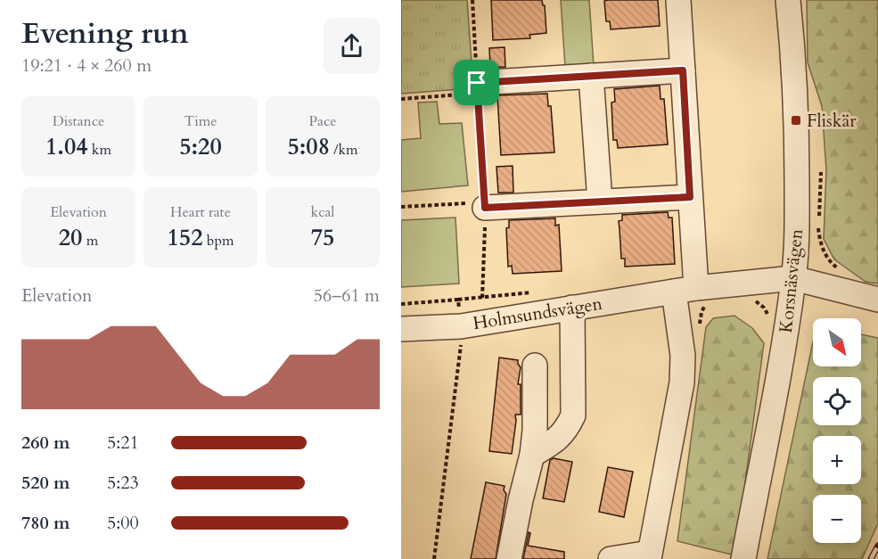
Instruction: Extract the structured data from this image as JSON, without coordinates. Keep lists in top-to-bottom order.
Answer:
{
  "streets": {
    "street": ["Korsnäsvägen", "Holmsundsvägen"]
  },
  "crossings": [
    ["Korsnäsvägen", "Holmsundsvägen"]
  ],
  "places": {
    "transit": ["Fliskär"]
  },
  "north": "bottom right",
  "page": {
    "heading": ["Evening run", "19:21 · 4 × 260 m"],
    "stats": [
      ["Distance", "1.04 km"],
      ["Time", "5:20"],
      ["Pace", "5:08 /km"],
      ["Elevation", "20 m"],
      ["Heart rate", "152 bpm"],
      ["kcal", "75"]
    ],
    "chart": ["Elevation", "56–61 m"],
    "map_buttons": ["+", "−"],
    "list": [
      {
        "name": "260 m",
        "note": "5:21"
      },
      {
        "name": "520 m",
        "note": "5:23"
      },
      {
        "name": "780 m",
        "note": "5:00"
      }
    ]
  }
}
